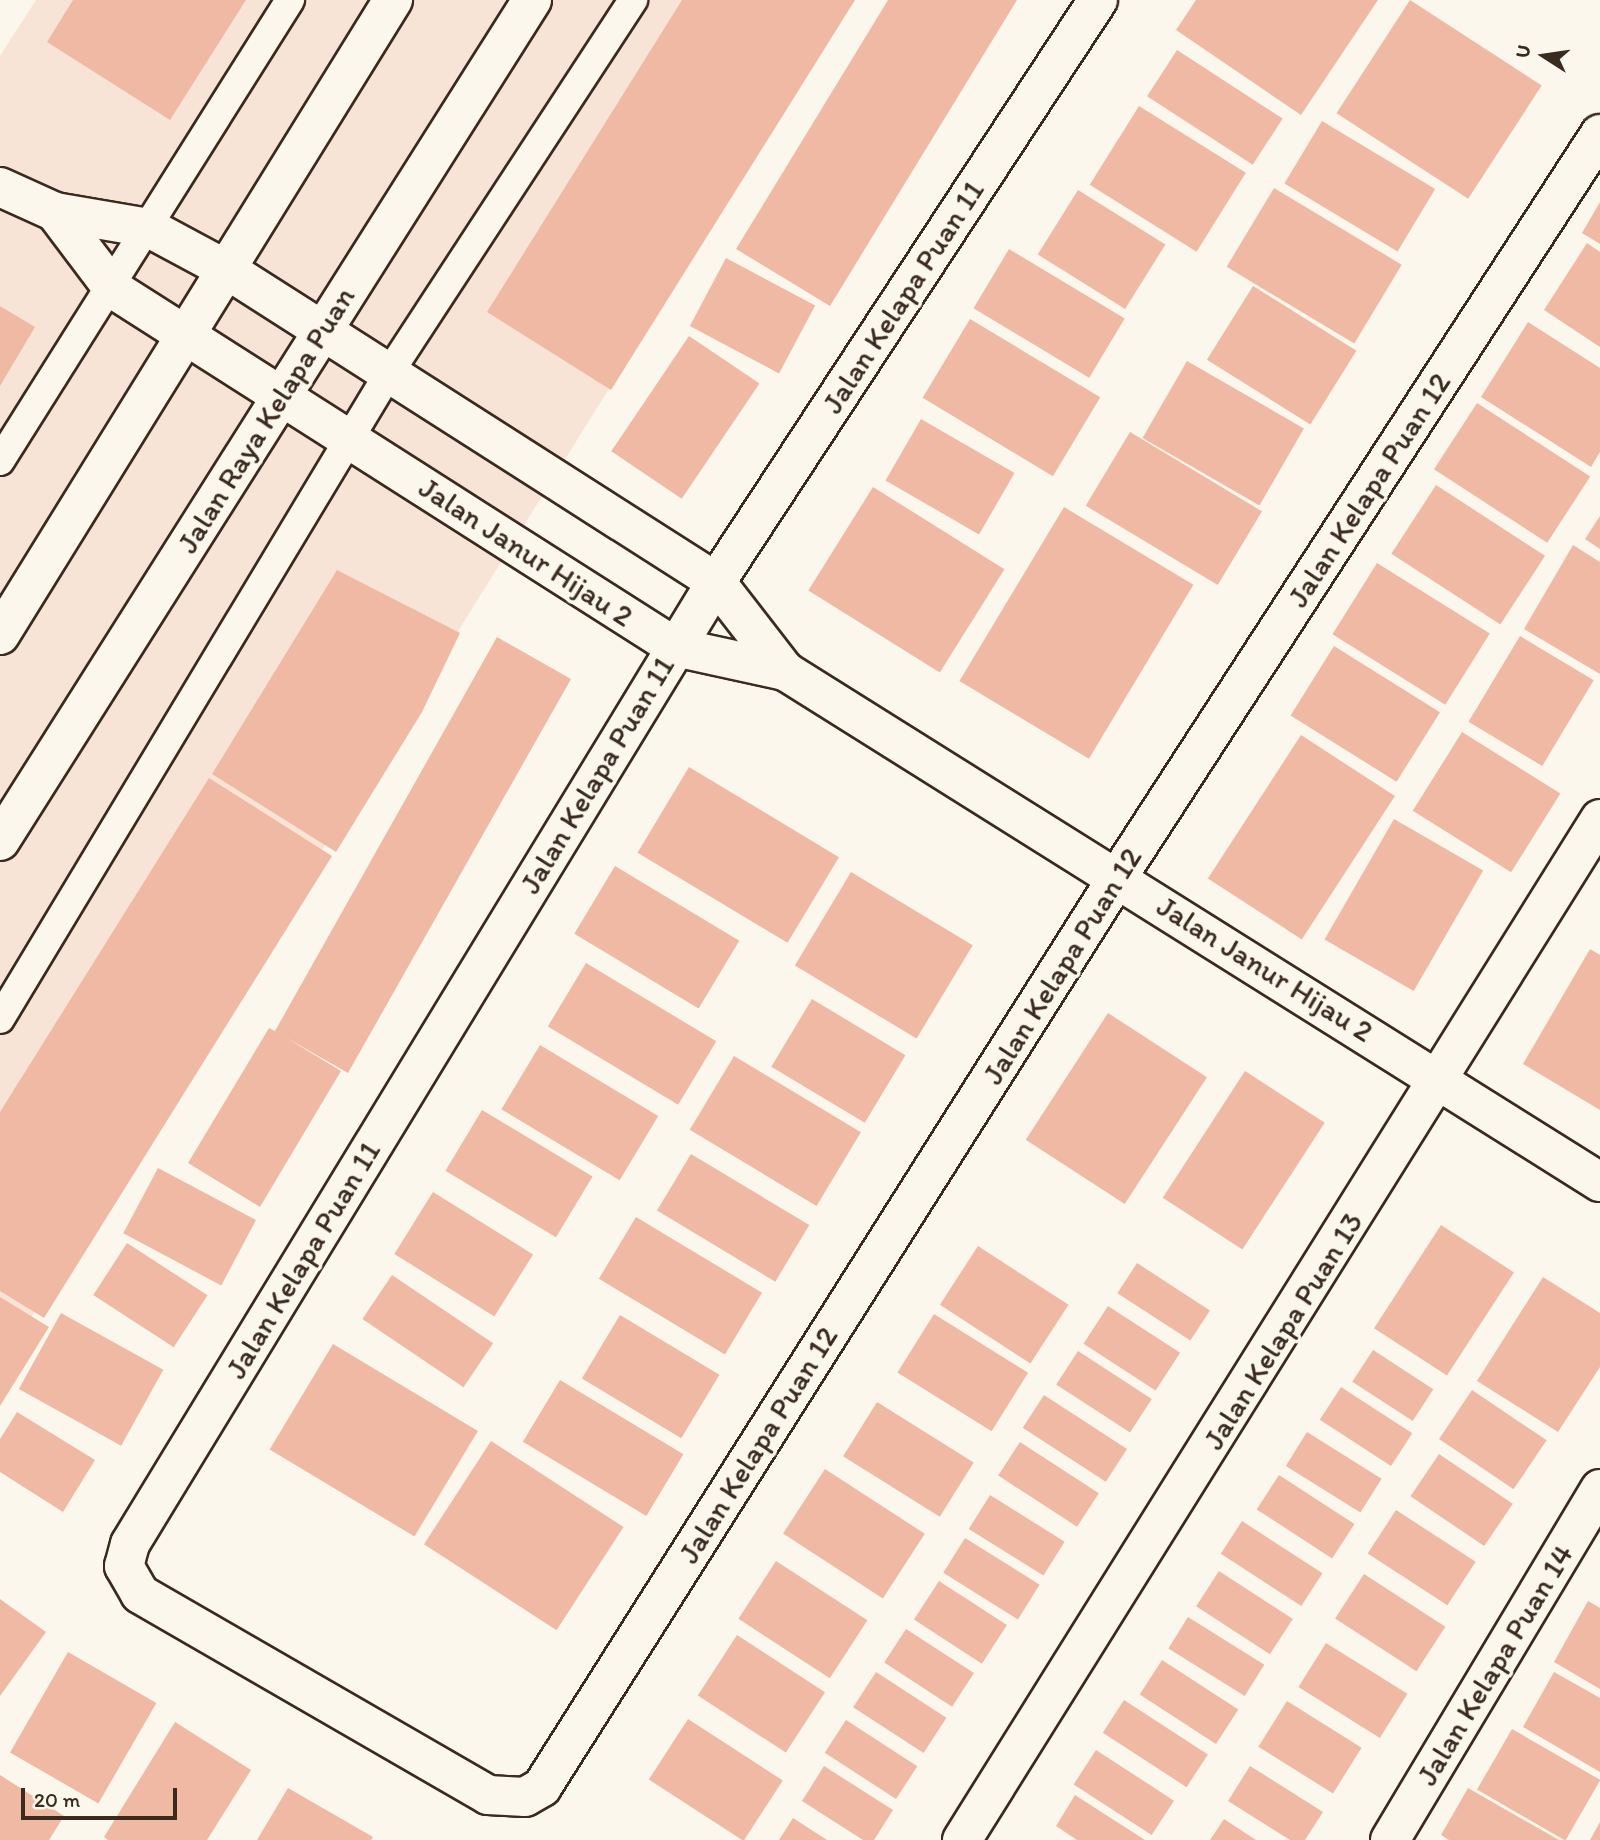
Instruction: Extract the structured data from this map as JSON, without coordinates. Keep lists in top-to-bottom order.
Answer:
{
  "streets": {
    "street": [
      "Jalan Kelapa Puan 11",
      "Jalan Raya Kelapa Puan",
      "Jalan Kelapa Puan 12",
      "Jalan Janur Hijau 2",
      "Jalan Kelapa Puan 13",
      "Jalan Kelapa Puan 14"
    ]
  },
  "crossings": [
    ["Jalan Kelapa Puan 11", "Jalan Kelapa Puan 12"],
    ["Jalan Kelapa Puan 11", "Jalan Janur Hijau 2"],
    ["Jalan Raya Kelapa Puan", "Jalan Janur Hijau 2"],
    ["Jalan Kelapa Puan 12", "Jalan Janur Hijau 2"],
    ["Jalan Janur Hijau 2", "Jalan Kelapa Puan 13"]
  ],
  "scale_bar": "20 m",
  "north": "left"
}
